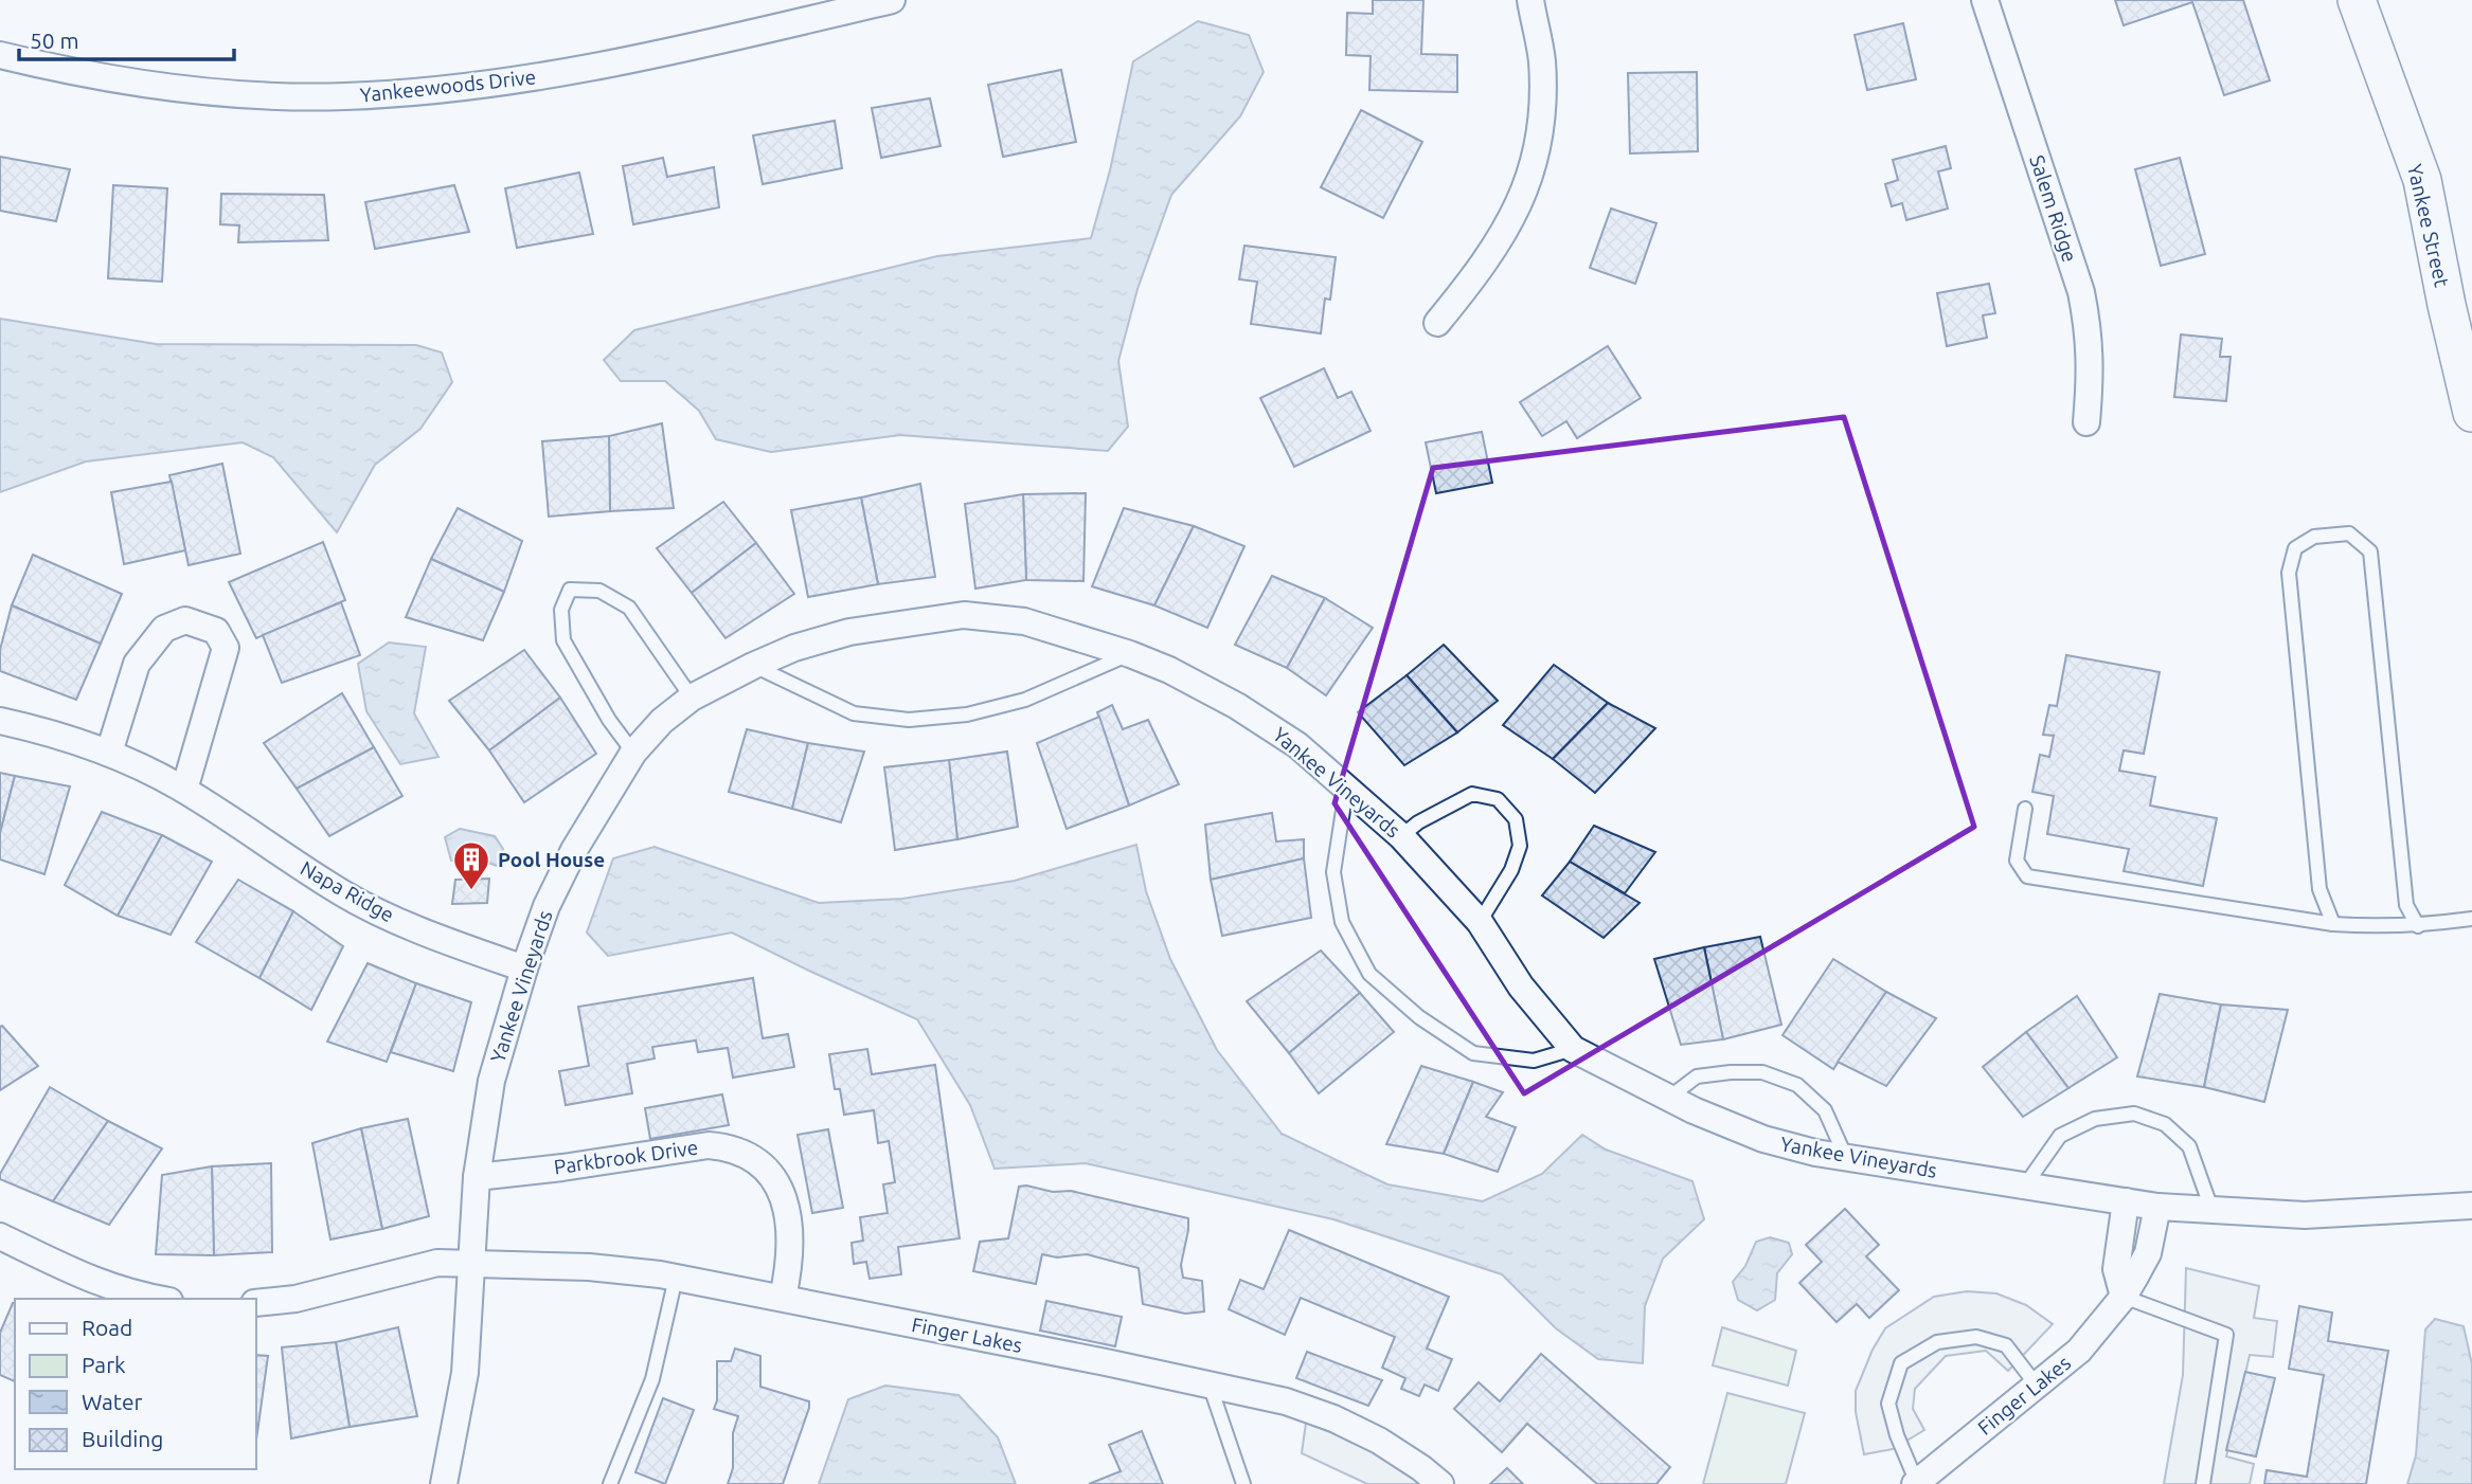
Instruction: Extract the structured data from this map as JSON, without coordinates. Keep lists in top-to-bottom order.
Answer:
{
  "streets": {
    "street": [
      "Yankeewoods Drive",
      "Salem Ridge",
      "Yankee Street",
      "Yankee Vineyards",
      "Napa Ridge",
      "Parkbrook Drive",
      "Finger Lakes"
    ]
  },
  "crossings": [
    ["Yankee Vineyards", "Napa Ridge"],
    ["Yankee Vineyards", "Parkbrook Drive"],
    ["Yankee Vineyards", "Finger Lakes"],
    ["Parkbrook Drive", "Finger Lakes"]
  ],
  "places": {
    "building": ["Pool House"]
  },
  "legend": [
    "Road",
    "Park",
    "Water",
    "Building"
  ],
  "scale_bar": "50 m"
}
